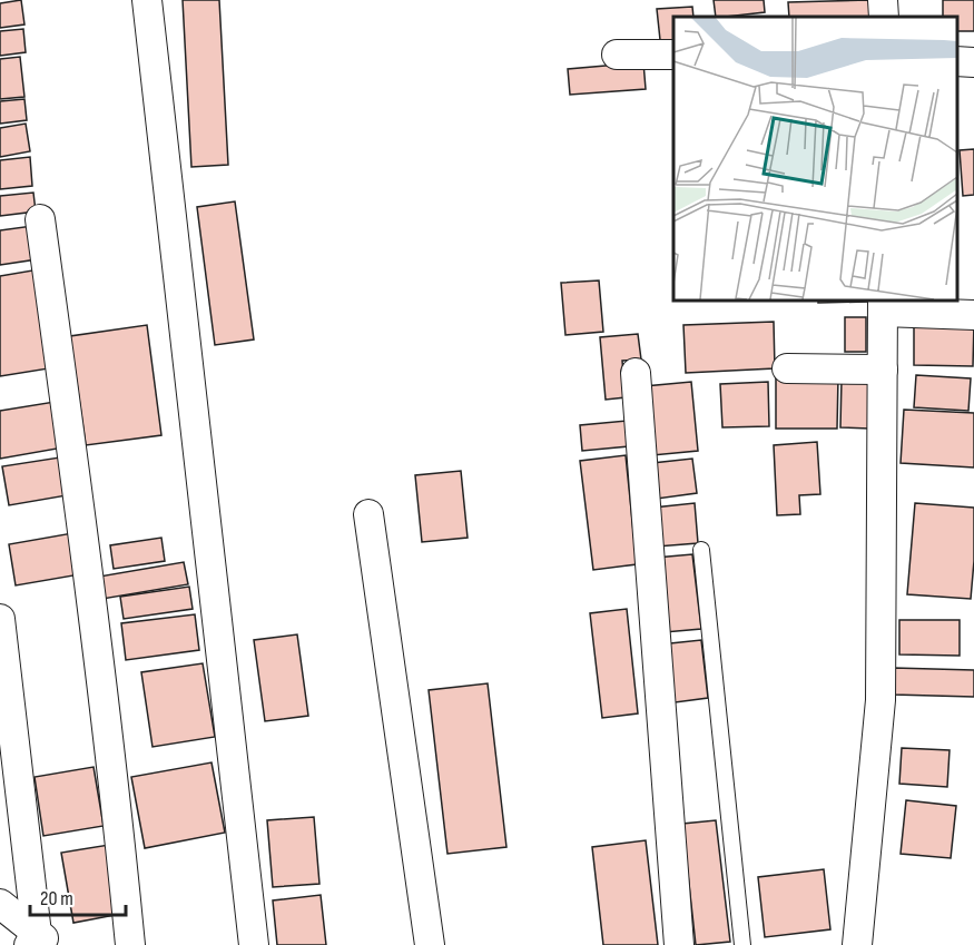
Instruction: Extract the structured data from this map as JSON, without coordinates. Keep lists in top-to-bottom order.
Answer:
{
  "scale_bar": "20 m"
}
